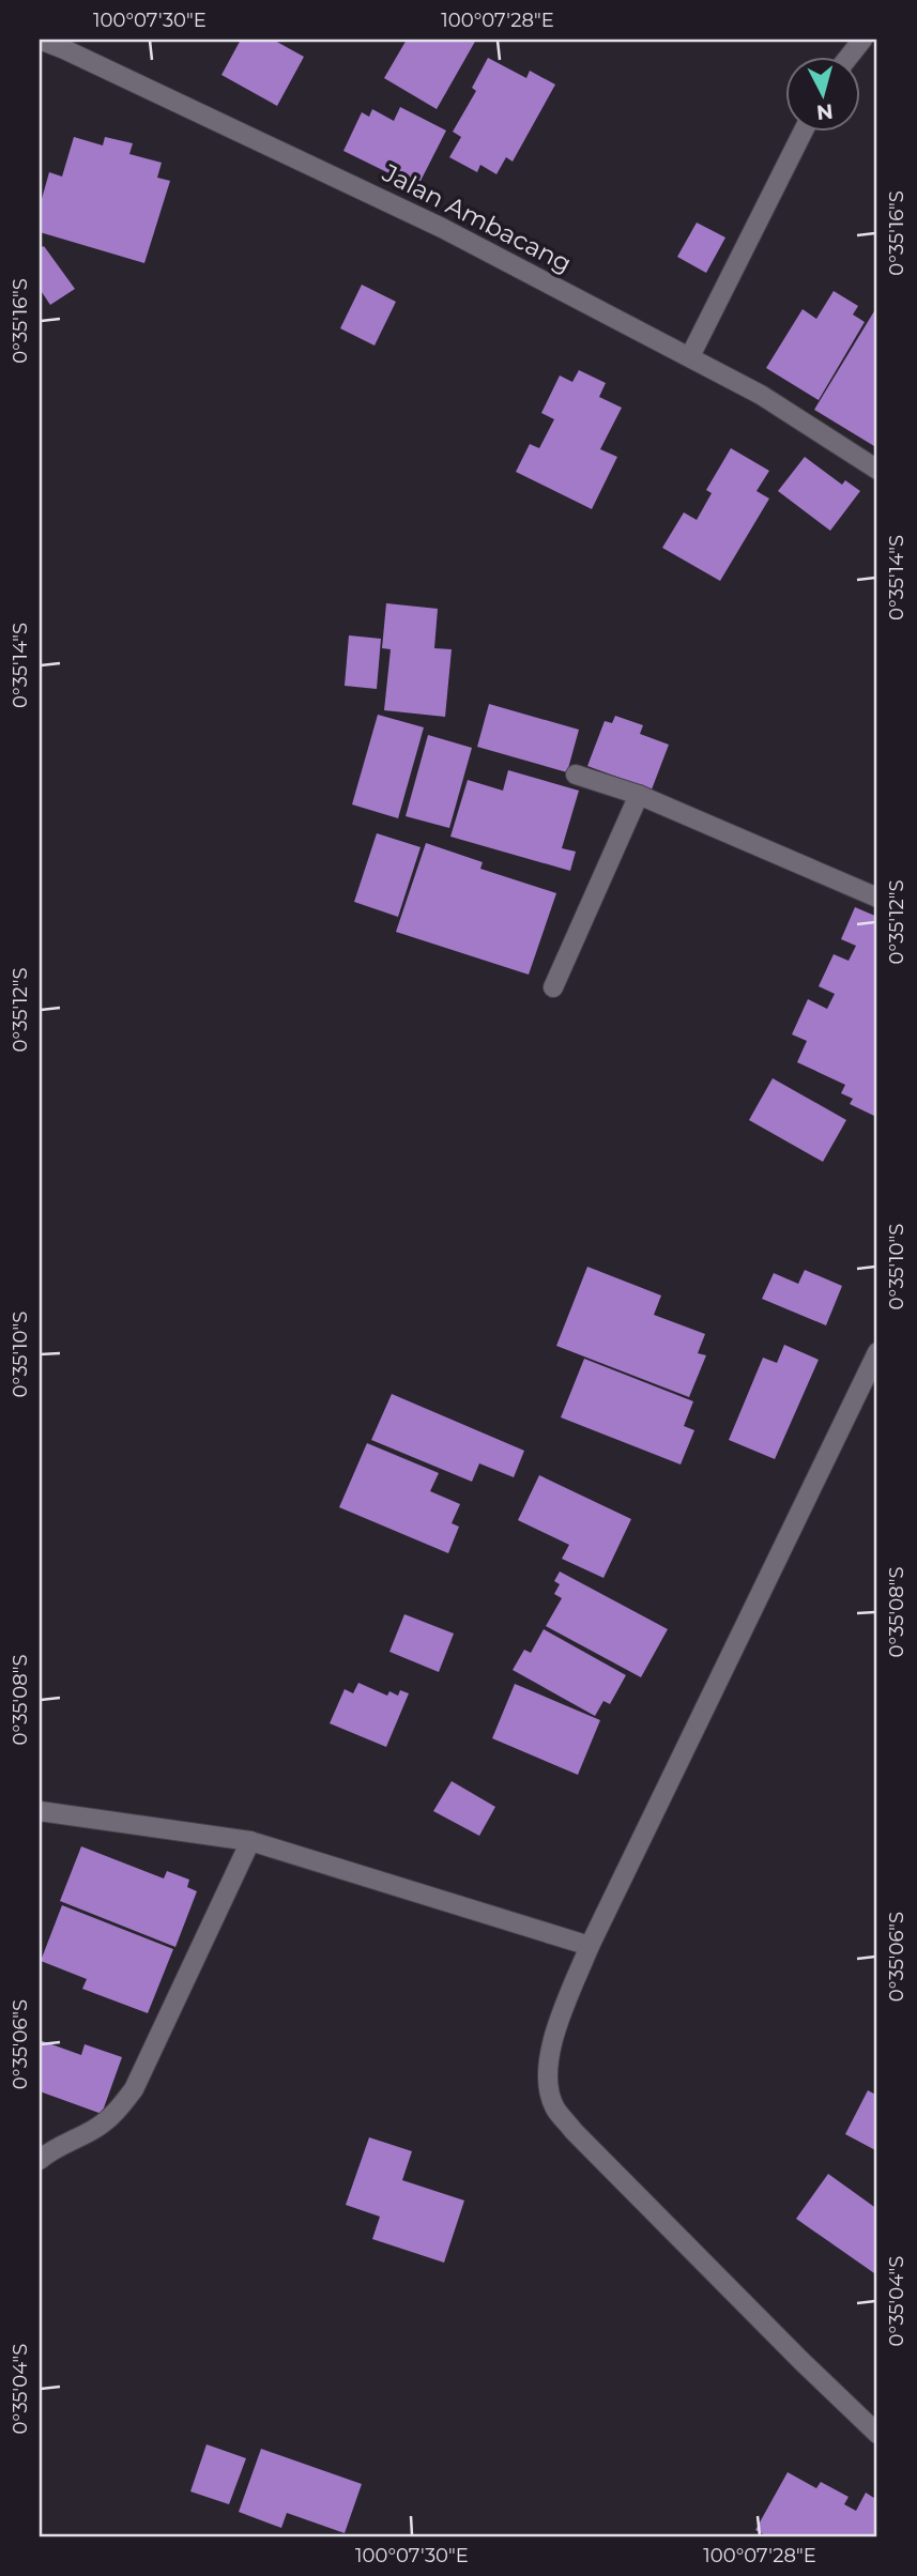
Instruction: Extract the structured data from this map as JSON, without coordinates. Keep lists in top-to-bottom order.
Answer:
{
  "streets": {
    "street": ["Jalan Ambacang"]
  },
  "north": "bottom",
  "coordinates": [
    "100°07'30\"E",
    "100°07'28\"E",
    "0°35'16\"S",
    "0°35'14\"S",
    "0°35'12\"S",
    "0°35'10\"S",
    "0°35'08\"S",
    "0°35'06\"S",
    "0°35'04\"S"
  ]
}
